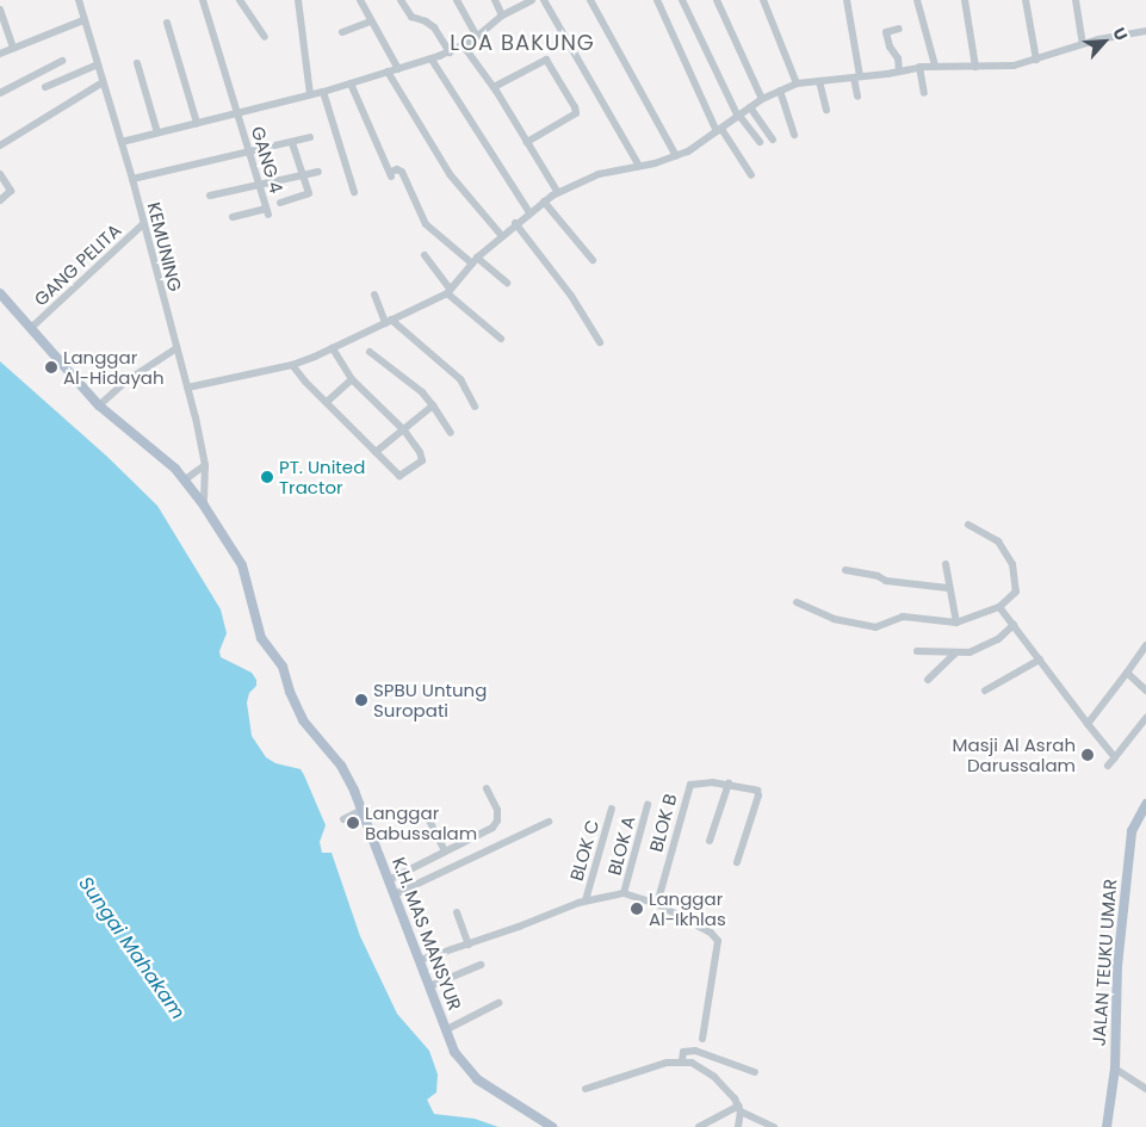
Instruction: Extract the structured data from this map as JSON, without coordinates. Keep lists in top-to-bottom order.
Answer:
{
  "streets": {
    "main road": ["K.H. MAS MANSYUR", "JALAN TEUKU UMAR"],
    "street": [
      "GANG 4",
      "KEMUNING",
      "GANG PELITA",
      "BLOK B",
      "BLOK A",
      "BLOK C"
    ]
  },
  "crossings": [
    ["KEMUNING", "GANG PELITA"],
    ["KEMUNING", "K.H. MAS MANSYUR"],
    ["GANG PELITA", "K.H. MAS MANSYUR"]
  ],
  "districts": ["LOA BAKUNG"],
  "water": ["Sungai Mahakam"],
  "places": [
    "Langgar Al-Hidayah",
    "PT. United Tractor",
    "SPBU Untung Suropati",
    "Masji Al Asrah Darussalam",
    "Langgar Babussalam",
    "Langgar Al-Ikhlas"
  ],
  "north": "top right"
}
